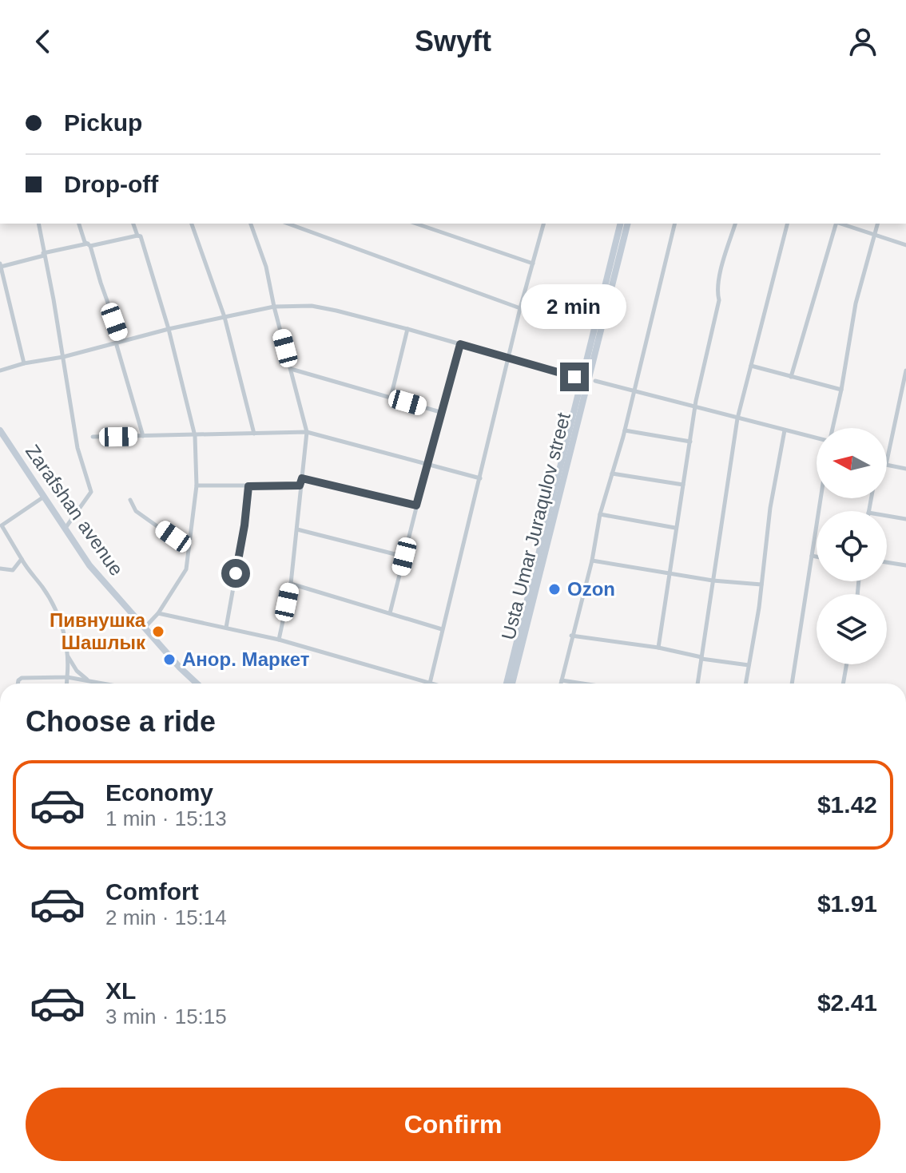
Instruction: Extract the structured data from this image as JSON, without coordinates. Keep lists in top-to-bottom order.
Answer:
{
  "streets": {
    "main road": ["Zarafshan avenue", "Usta Umar Juraqulov street"]
  },
  "places": ["Ozon", "Пивнушка Шашлык", "Анор. Маркет"],
  "north": "left",
  "page": {
    "header": "Swyft",
    "banner": ["Pickup", "Drop-off"],
    "bubble": "2 min",
    "heading": "Choose a ride",
    "list": [
      {
        "name": "Economy",
        "note": "1 min · 15:13",
        "value": "$1.42"
      },
      {
        "name": "Comfort",
        "note": "2 min · 15:14",
        "value": "$1.91"
      },
      {
        "name": "XL",
        "note": "3 min · 15:15",
        "value": "$2.41"
      }
    ],
    "buttons": "Confirm"
  }
}
